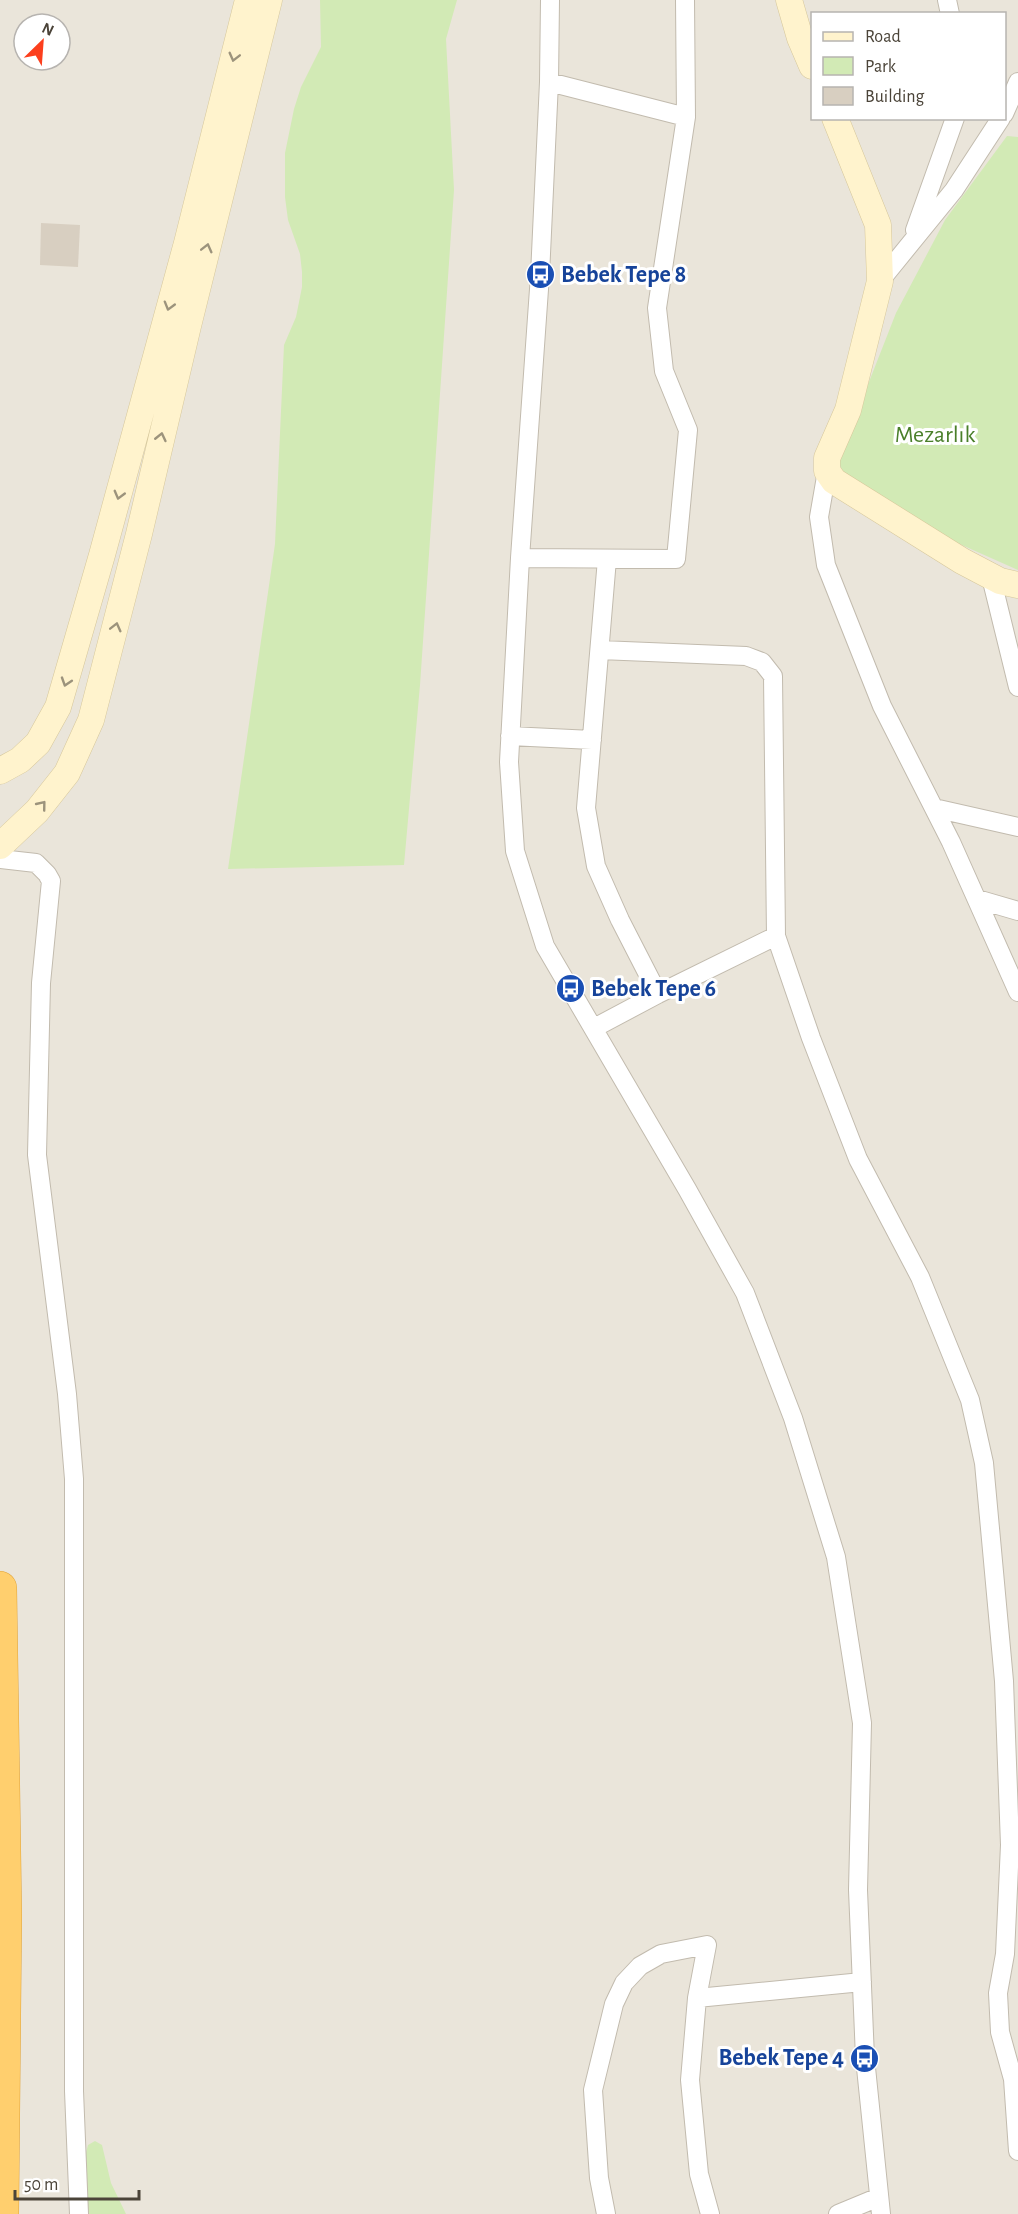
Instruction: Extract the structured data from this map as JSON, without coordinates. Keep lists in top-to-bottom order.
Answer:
{
  "parks": ["Mezarlık"],
  "places": {
    "bus stop": ["Bebek Tepe 8", "Bebek Tepe 6", "Bebek Tepe 4"]
  },
  "legend": ["Road", "Park", "Building"],
  "scale_bar": "50 m",
  "north": "top right"
}
